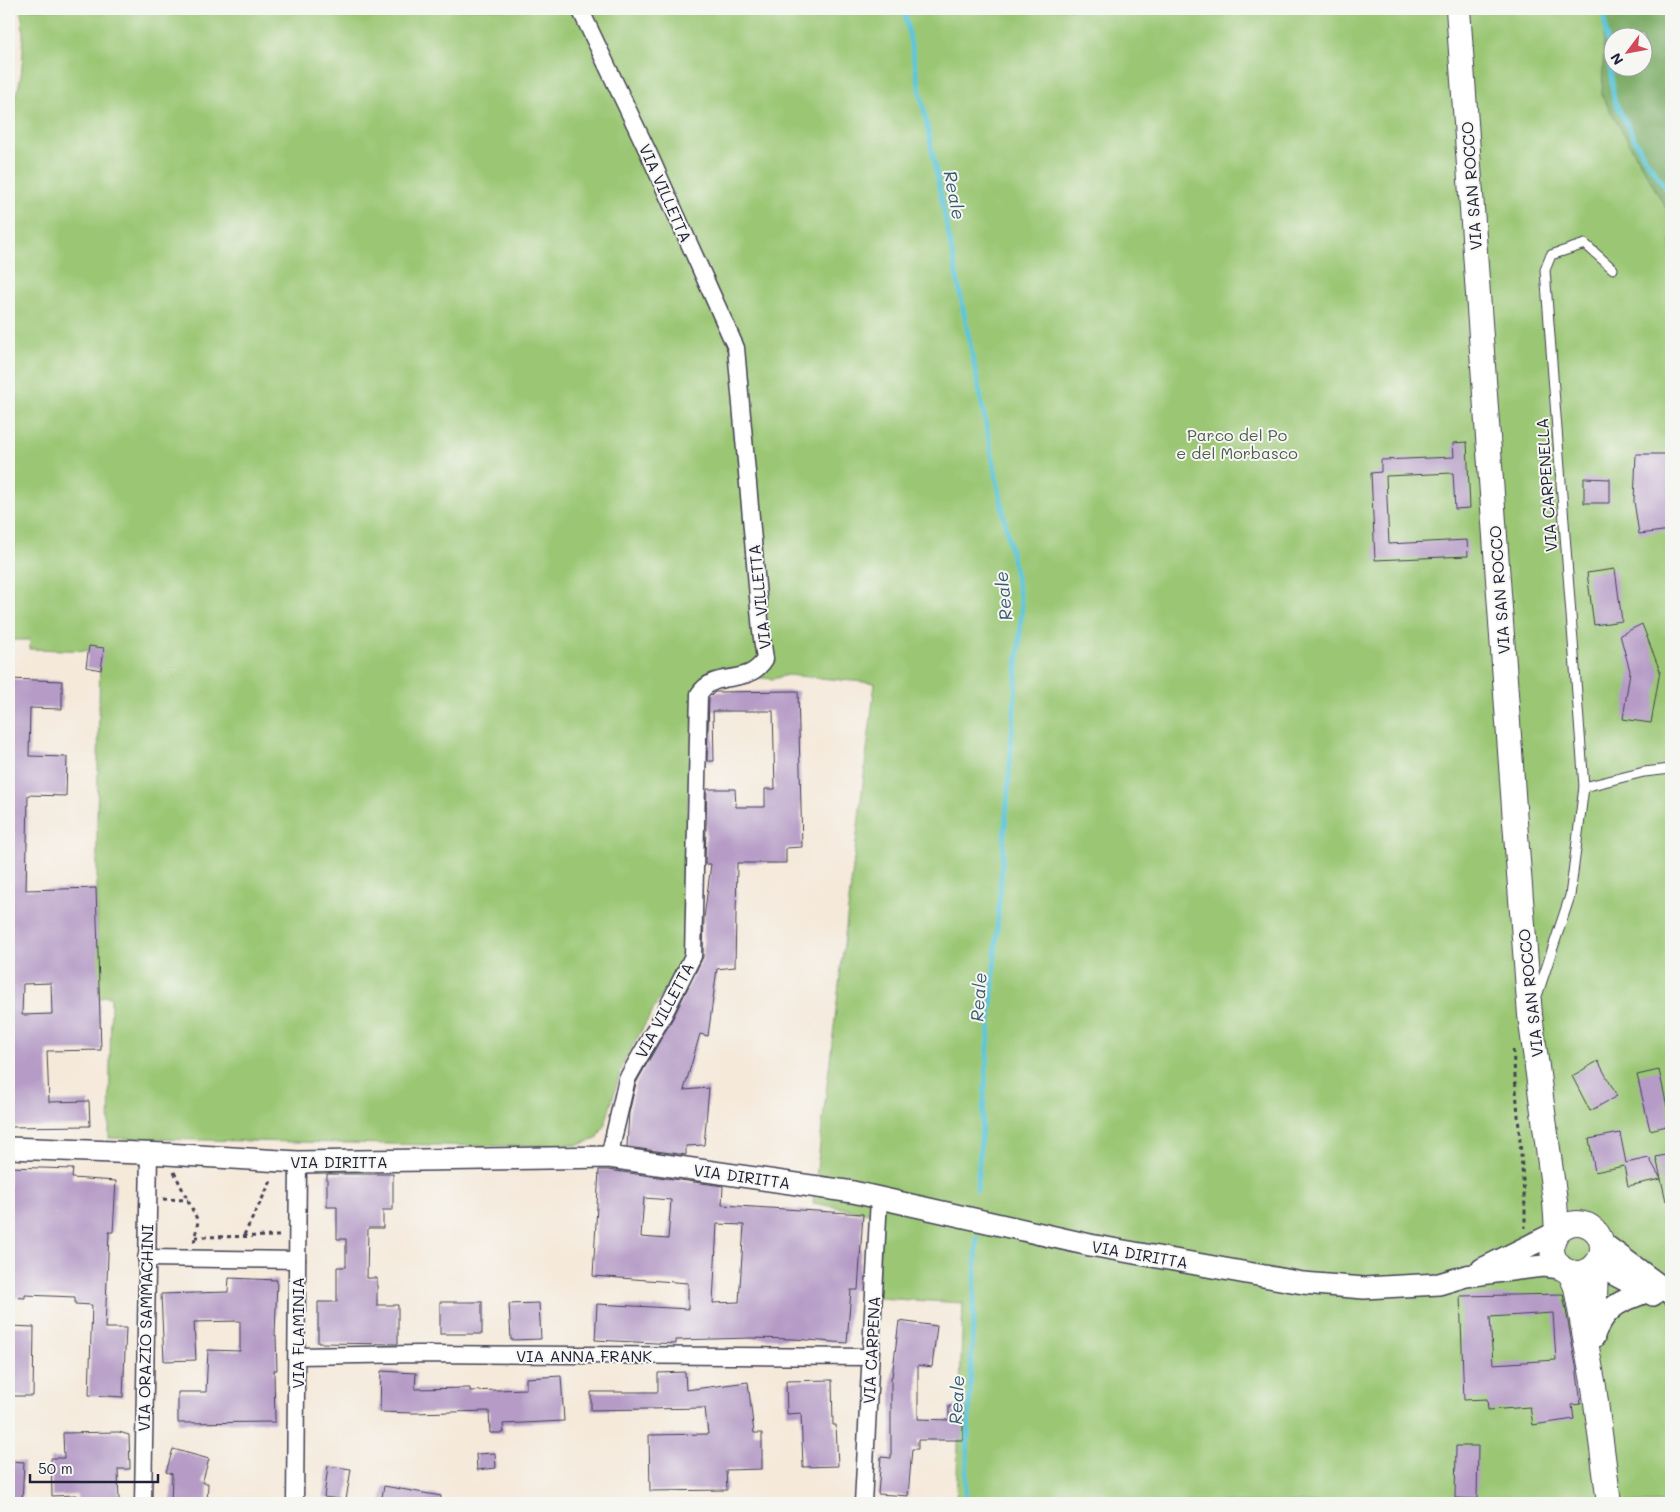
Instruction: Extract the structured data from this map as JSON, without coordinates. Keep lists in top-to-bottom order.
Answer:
{
  "streets": {
    "main road": ["VIA SAN ROCCO"],
    "street": [
      "VIA VILLETTA",
      "VIA DIRITTA",
      "VIA ORAZIO SAMMACHINI",
      "VIA FLAMINIA",
      "VIA CARPENA",
      "VIA ANNA FRANK"
    ],
    "lane": ["VIA CARPENELLA"]
  },
  "crossings": [
    ["VIA SAN ROCCO", "VIA CARPENELLA"],
    ["VIA SAN ROCCO", "VIA DIRITTA"],
    ["VIA VILLETTA", "VIA DIRITTA"],
    ["VIA DIRITTA", "VIA ORAZIO SAMMACHINI"],
    ["VIA DIRITTA", "VIA FLAMINIA"],
    ["VIA DIRITTA", "VIA CARPENA"],
    ["VIA FLAMINIA", "VIA ANNA FRANK"],
    ["VIA CARPENA", "VIA ANNA FRANK"]
  ],
  "water": ["Reale"],
  "parks": ["Parco del Po e del Morbasco"],
  "scale_bar": "50 m",
  "north": "bottom left"
}
